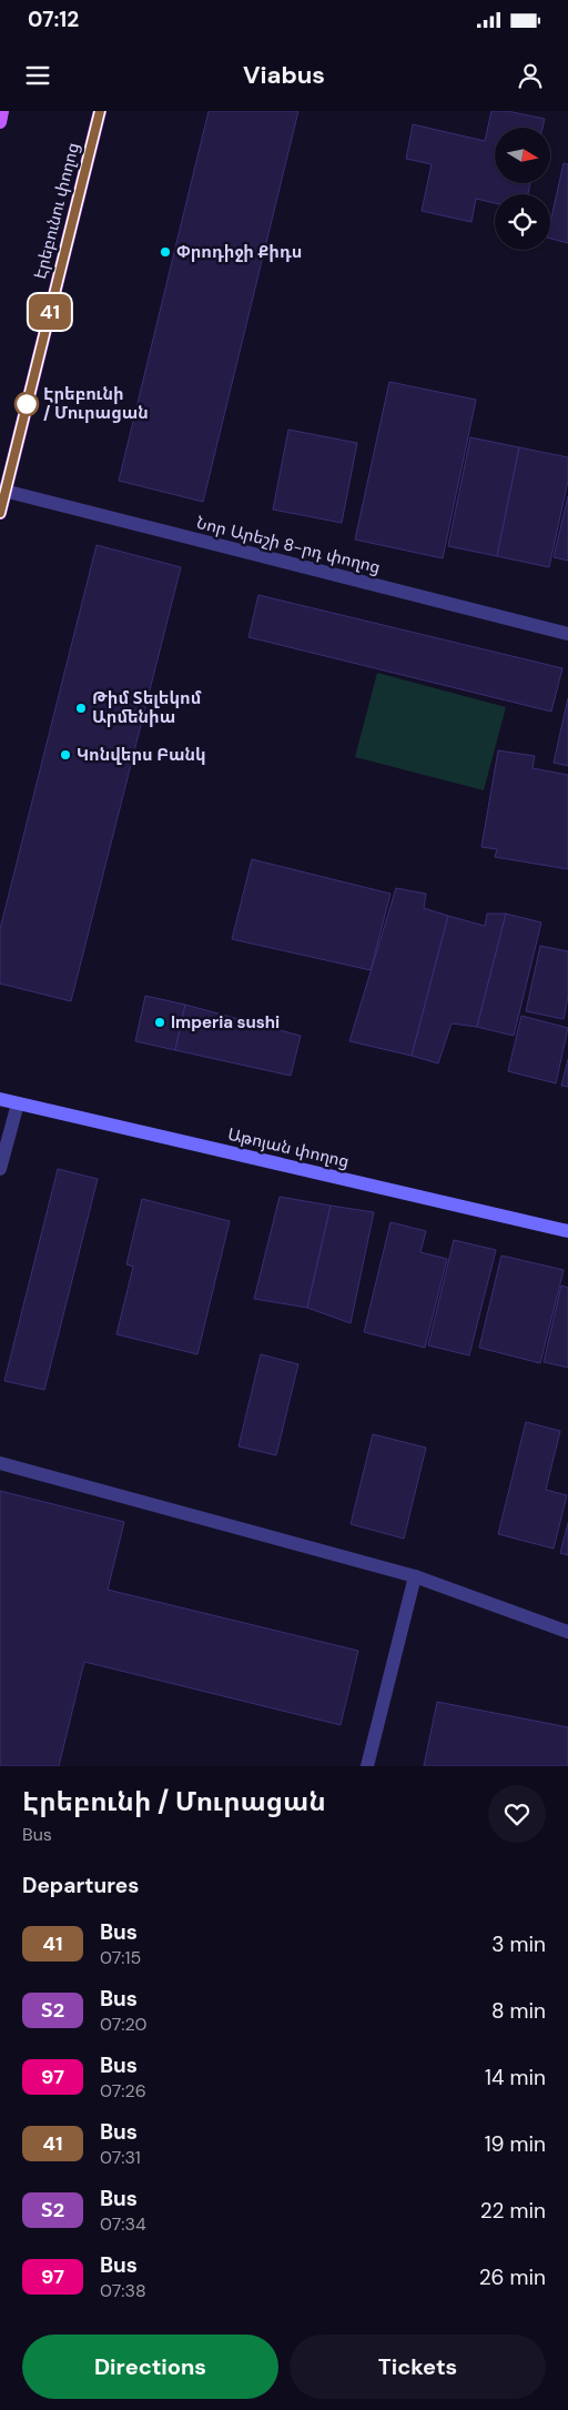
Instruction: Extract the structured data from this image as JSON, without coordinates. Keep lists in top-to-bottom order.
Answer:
{
  "streets": {
    "main road": ["Էրեբունու փողոց", "Աթոյան փողոց"],
    "street": ["Նոր Արեշի 8-րդ փողոց"]
  },
  "crossings": [
    ["Էրեբունու փողոց", "Նոր Արեշի 8-րդ փողոց"]
  ],
  "places": [
    "Փրոդիջի Քիդս",
    "Էրեբունի / Մուրացան",
    "Թիմ Տելեկոմ Արմենիա",
    "Կոնվերս Բանկ",
    "Imperia sushi"
  ],
  "lines": ["bus line 41"],
  "north": "right",
  "page": {
    "status": "07:12",
    "header": "Viabus",
    "on_map": "41",
    "heading": [
      ["Էրեբունի / Մուրացան", "Bus"],
      "Departures"
    ],
    "list": [
      {
        "mark": "41",
        "name": "Bus",
        "note": "07:15",
        "value": "3 min"
      },
      {
        "mark": "Տ2",
        "name": "Bus",
        "note": "07:20",
        "value": "8 min"
      },
      {
        "mark": "97",
        "name": "Bus",
        "note": "07:26",
        "value": "14 min"
      },
      {
        "mark": "41",
        "name": "Bus",
        "note": "07:31",
        "value": "19 min"
      },
      {
        "mark": "Տ2",
        "name": "Bus",
        "note": "07:34",
        "value": "22 min"
      },
      {
        "mark": "97",
        "name": "Bus",
        "note": "07:38",
        "value": "26 min"
      }
    ],
    "buttons": ["Directions", "Tickets"]
  }
}
